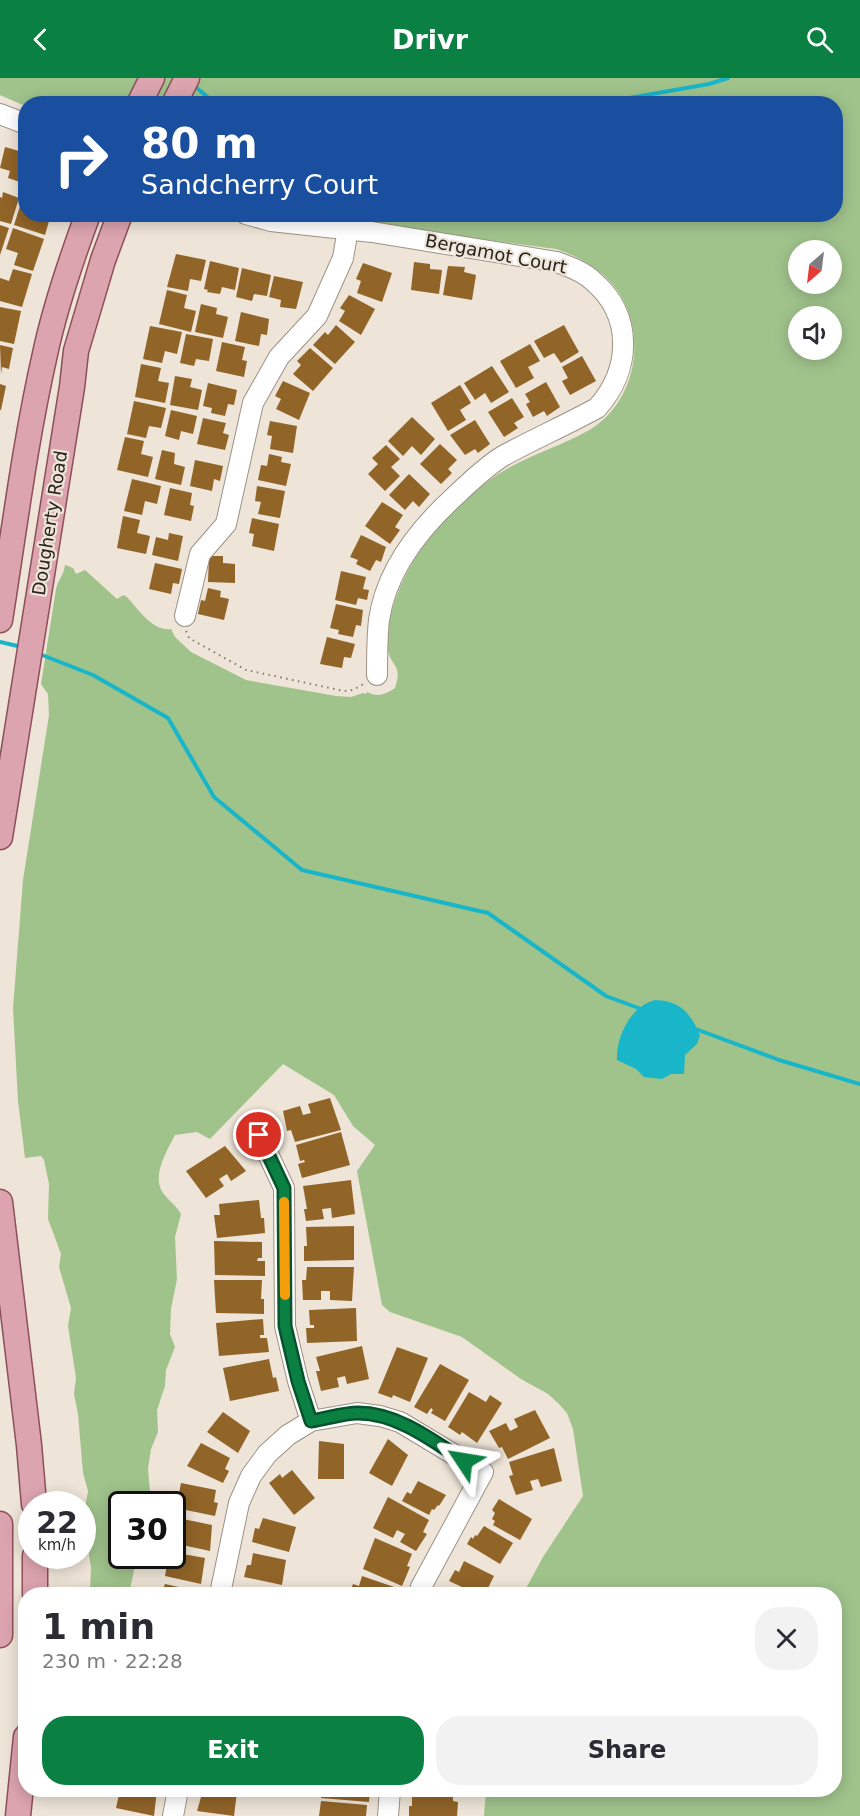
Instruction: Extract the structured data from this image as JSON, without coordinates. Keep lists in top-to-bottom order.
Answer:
{
  "streets": {
    "main road": ["Dougherty Road"],
    "street": ["Bergamot Court"]
  },
  "north": "bottom left",
  "page": {
    "header": "Drivr",
    "turn": ["80 m", "Sandcherry Court"],
    "speed": "22 km/h",
    "limit": "30",
    "heading": ["1 min", "230 m · 22:28"],
    "buttons": ["Exit", "Share"]
  }
}
